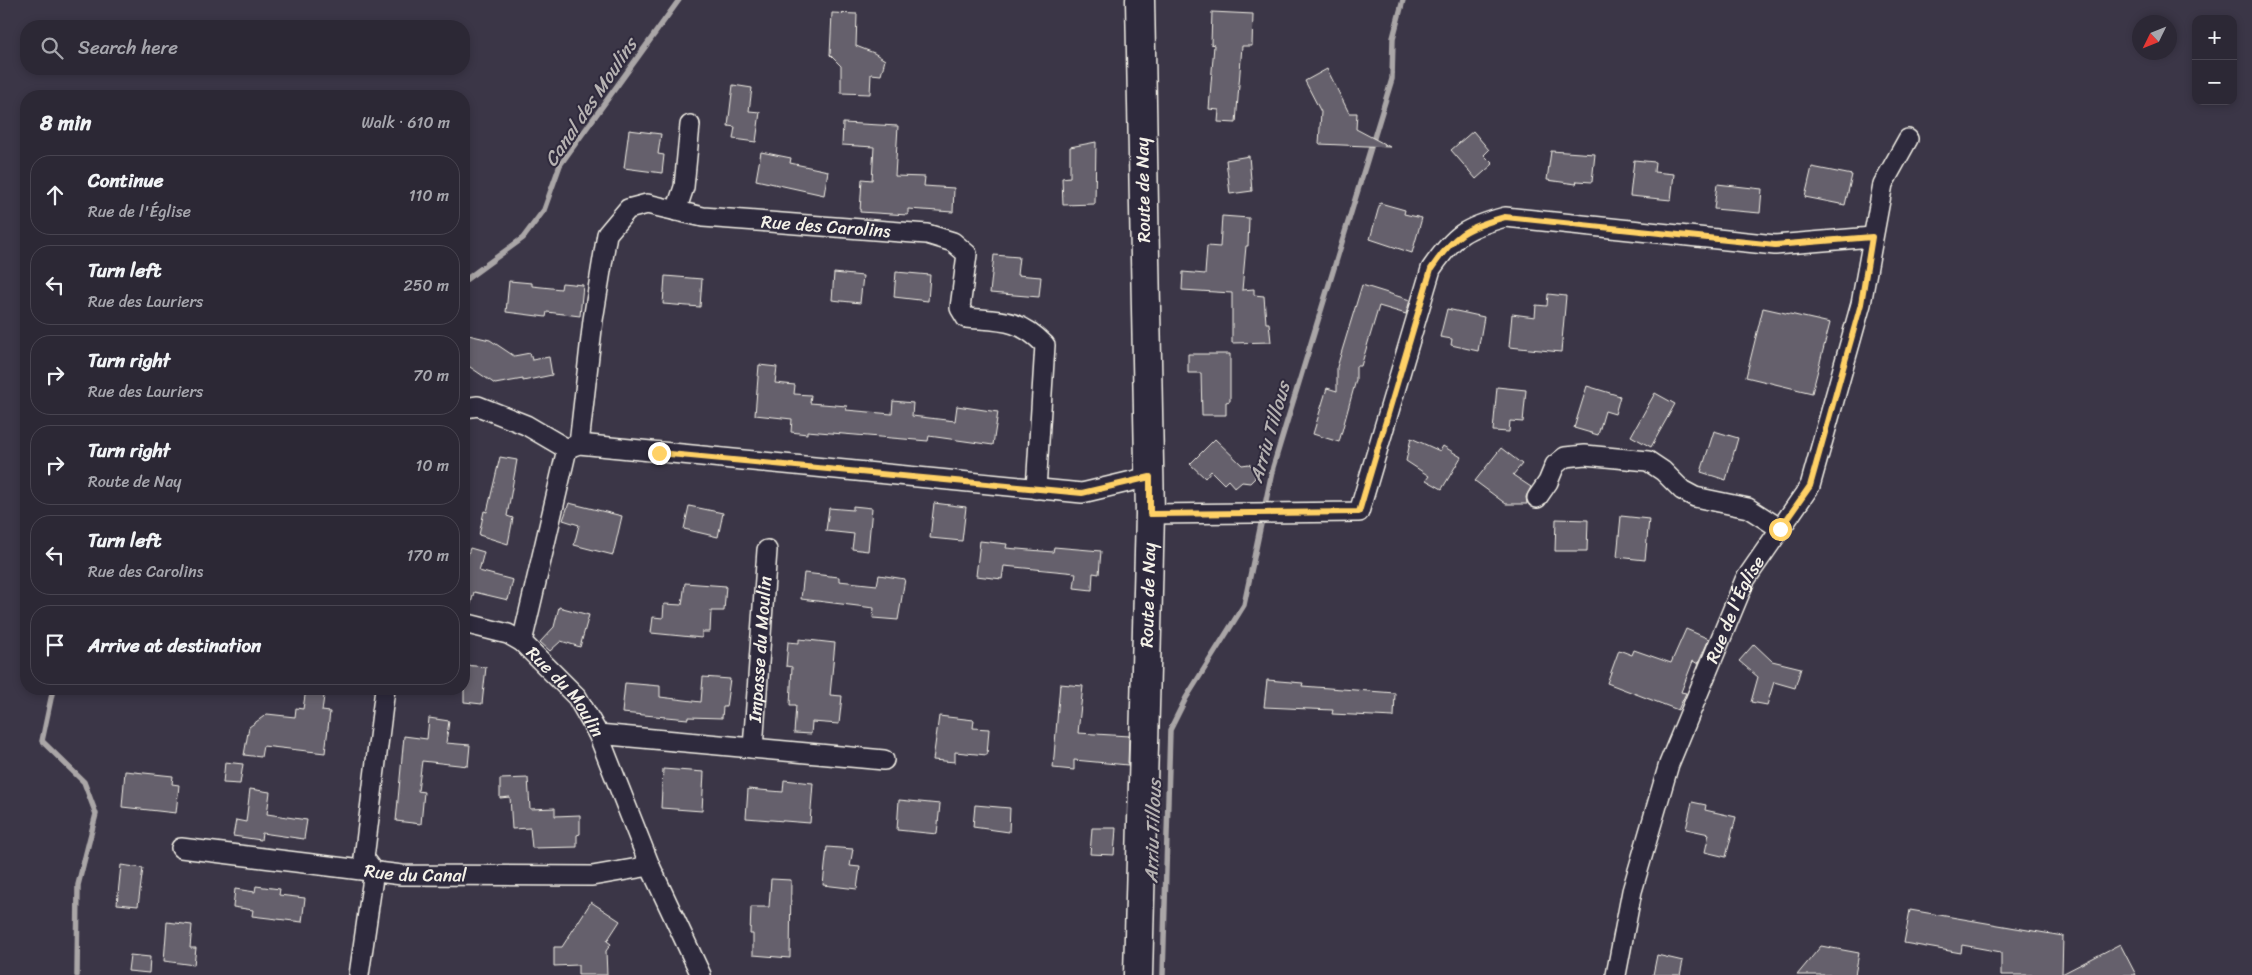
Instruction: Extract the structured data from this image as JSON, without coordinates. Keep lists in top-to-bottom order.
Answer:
{
  "streets": {
    "main road": ["Route de Nay"],
    "street": [
      "Rue des Carolins",
      "Rue de l'Église",
      "Impasse du Moulin",
      "Rue du Moulin",
      "Rue du Canal"
    ]
  },
  "crossings": [
    ["Rue des Carolins", "Rue du Moulin"],
    ["Impasse du Moulin", "Rue du Moulin"],
    ["Rue du Moulin", "Rue du Canal"]
  ],
  "water": ["Canal des Moulins", "Arriu Tillous"],
  "north": "bottom left",
  "page": {
    "map_buttons": ["+", "−"],
    "search": "Search here",
    "heading": ["8 min", "Walk · 610 m"],
    "list": [
      ["Continue", "Rue de l'Église", "110 m"],
      ["Turn left", "Rue des Lauriers", "250 m"],
      ["Turn right", "Rue des Lauriers", "70 m"],
      ["Turn right", "Route de Nay", "10 m"],
      ["Turn left", "Rue des Carolins", "170 m"],
      "Arrive at destination"
    ]
  }
}
